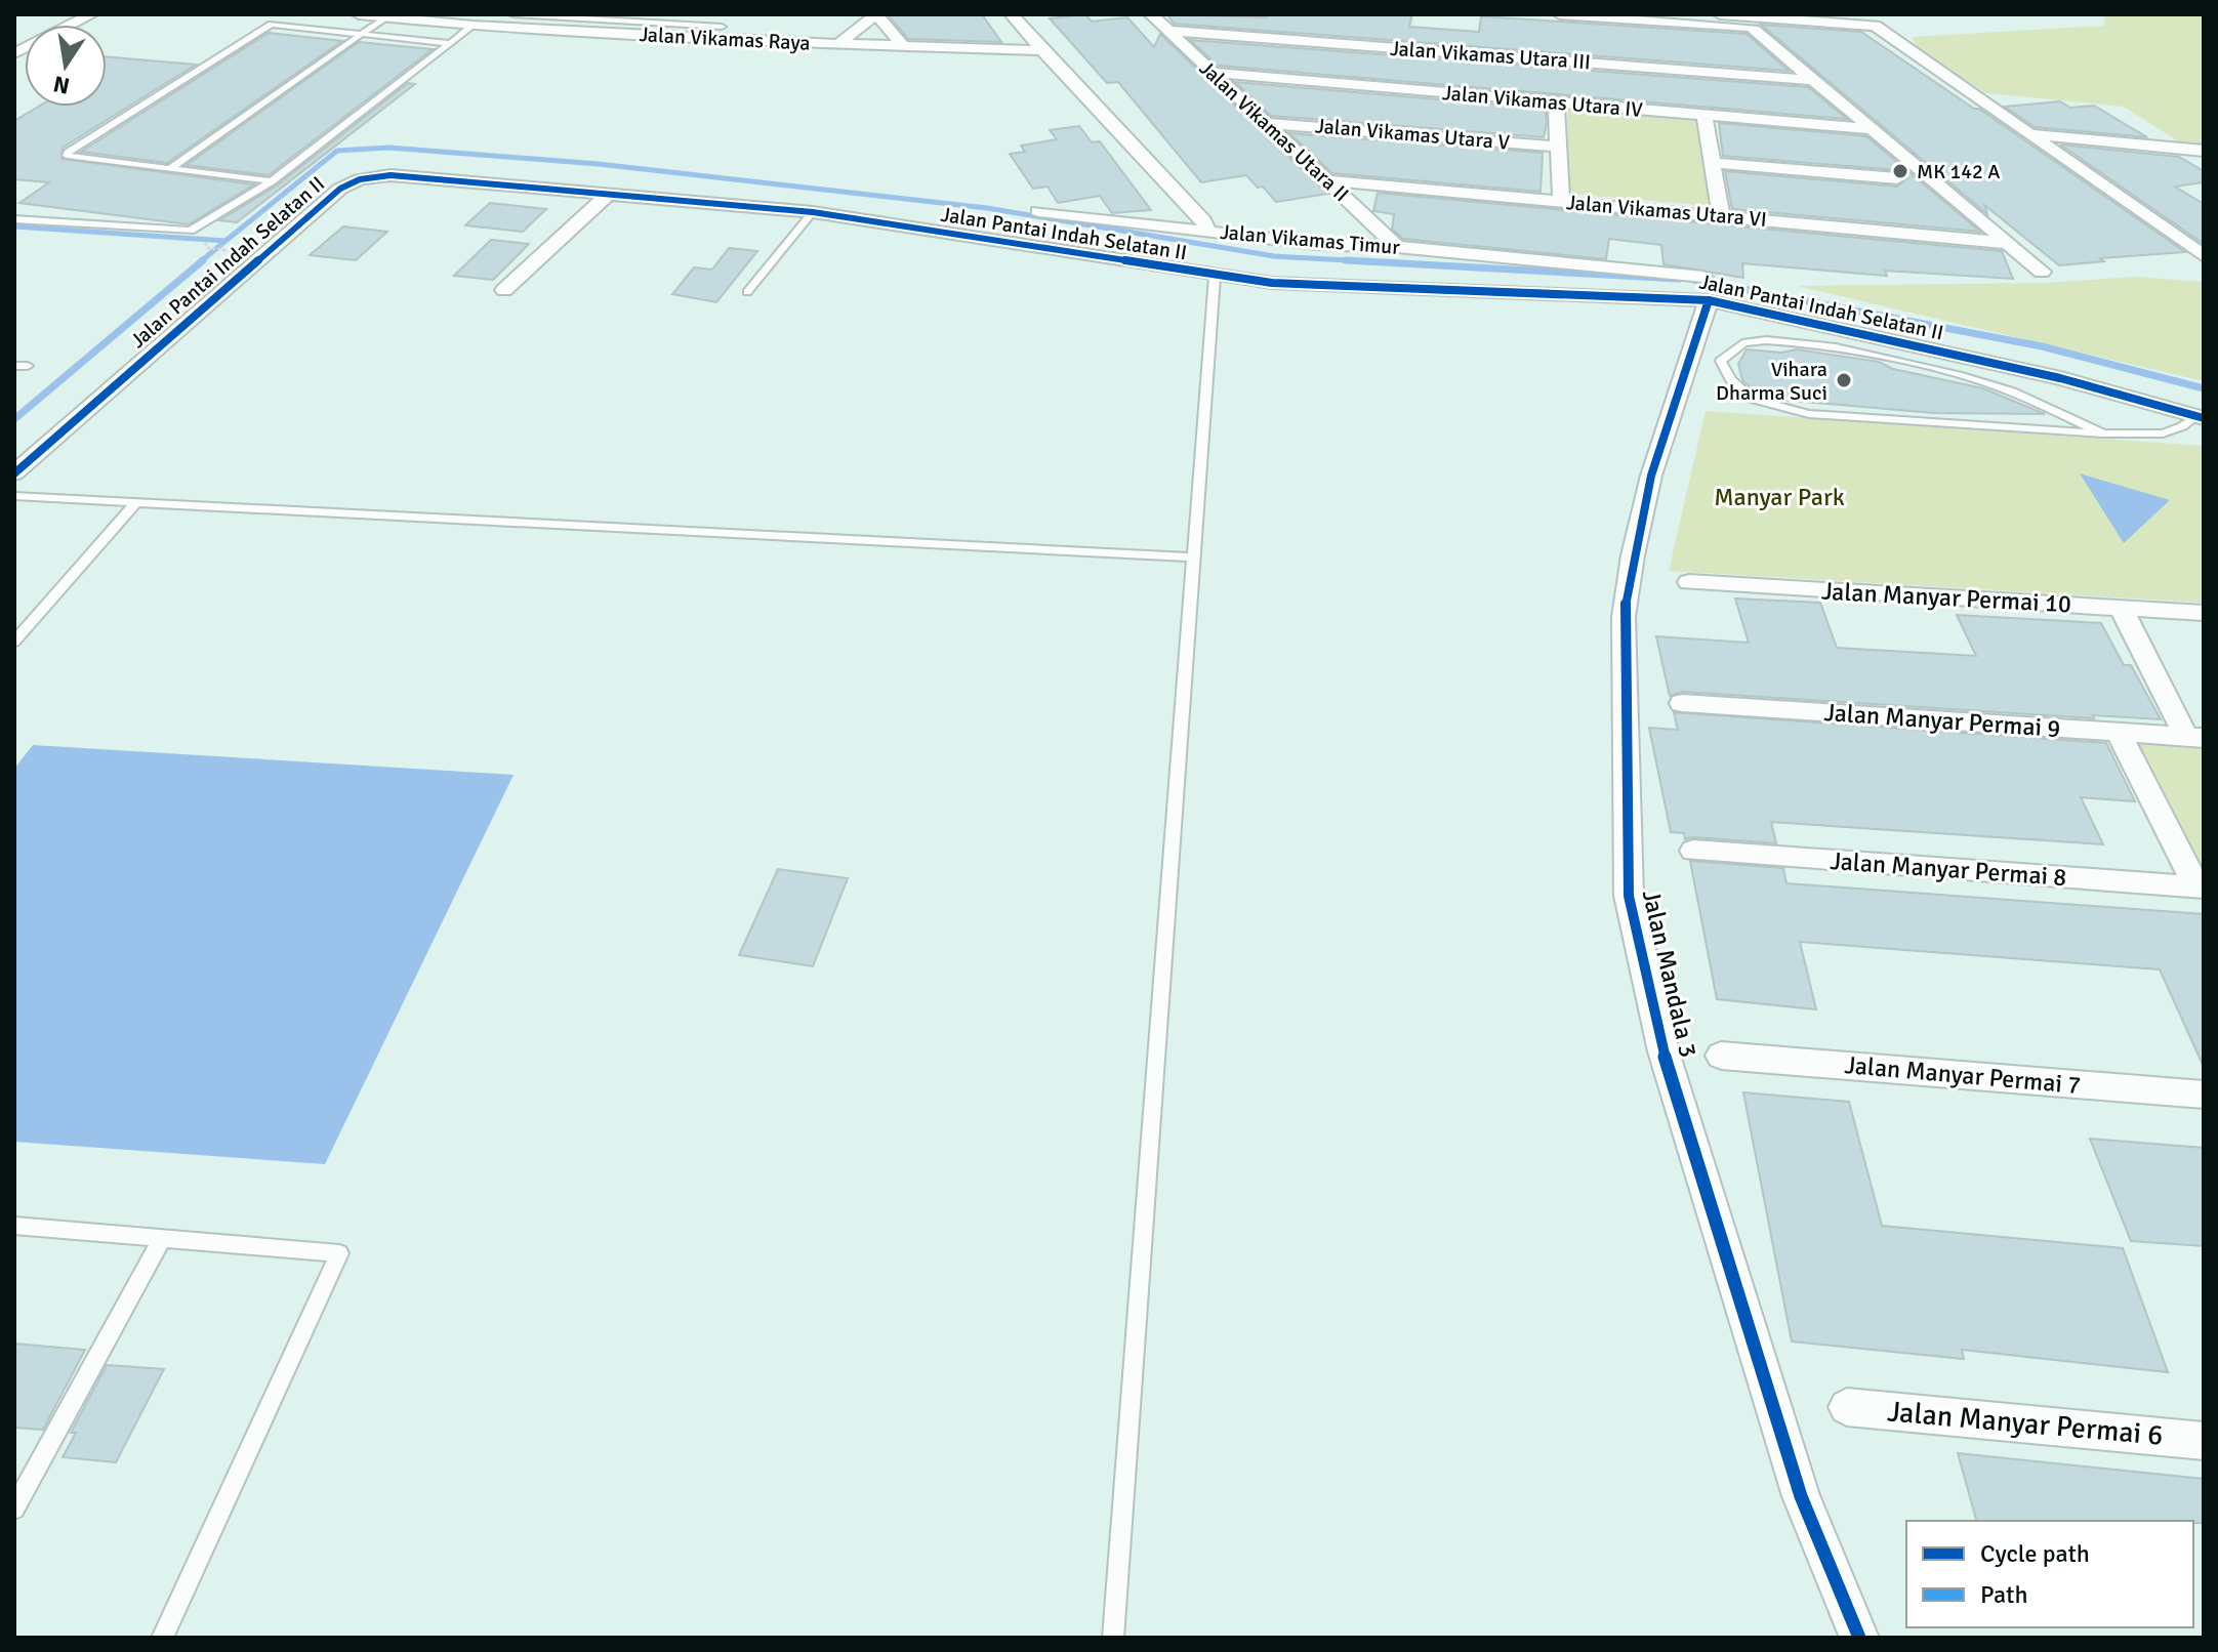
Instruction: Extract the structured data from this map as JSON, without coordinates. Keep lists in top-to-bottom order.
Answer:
{
  "streets": {
    "street": [
      "Jalan Vikamas Raya",
      "Jalan Vikamas Utara III",
      "Jalan Vikamas Utara IV",
      "Jalan Vikamas Utara II",
      "Jalan Vikamas Utara V",
      "Jalan Vikamas Utara VI",
      "Jalan Pantai Indah Selatan II",
      "Jalan Vikamas Timur",
      "Jalan Manyar Permai 10",
      "Jalan Manyar Permai 9",
      "Jalan Manyar Permai 8",
      "Jalan Mandala 3",
      "Jalan Manyar Permai 7",
      "Jalan Manyar Permai 6"
    ]
  },
  "crossings": [
    ["Jalan Vikamas Raya", "Jalan Vikamas Timur"],
    ["Jalan Vikamas Utara III", "Jalan Vikamas Utara II"],
    ["Jalan Vikamas Utara IV", "Jalan Vikamas Utara II"],
    ["Jalan Vikamas Utara II", "Jalan Vikamas Utara V"],
    ["Jalan Vikamas Utara II", "Jalan Vikamas Utara VI"],
    ["Jalan Vikamas Utara II", "Jalan Vikamas Timur"],
    ["Jalan Pantai Indah Selatan II", "Jalan Vikamas Timur"],
    ["Jalan Pantai Indah Selatan II", "Jalan Mandala 3"],
    ["Jalan Vikamas Timur", "Jalan Mandala 3"]
  ],
  "parks": ["Manyar Park"],
  "places": ["MK 142 A", "Vihara Dharma Suci"],
  "legend": ["Cycle path", "Path"],
  "north": "bottom"
}
